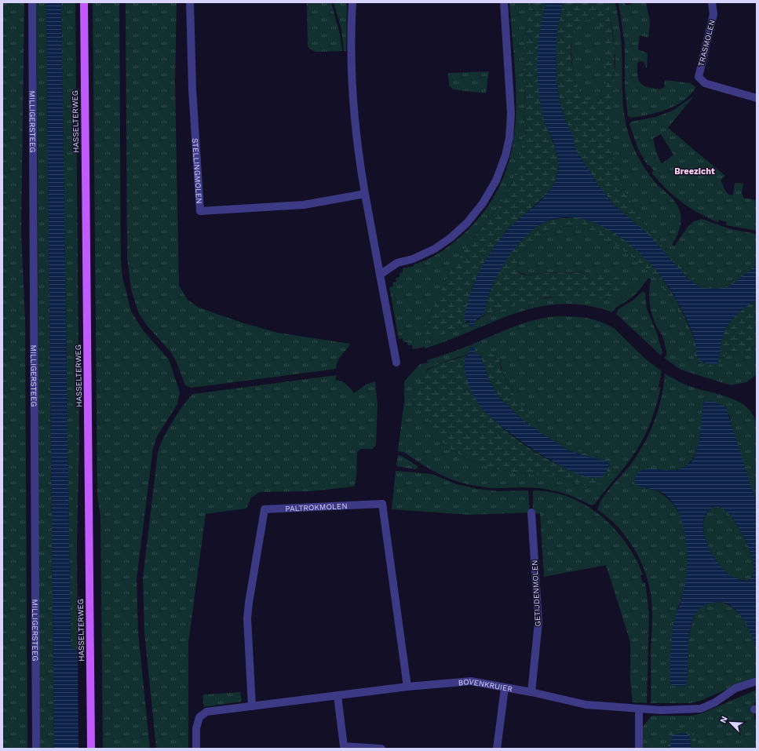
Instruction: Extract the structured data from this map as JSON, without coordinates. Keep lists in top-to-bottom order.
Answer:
{
  "streets": {
    "main road": ["HASSELTERWEG"],
    "street": [
      "TRASMOLEN",
      "MILLIGERSTEEG",
      "STELLINGMOLEN",
      "PALTROKMOLEN",
      "GETIJDENMOLEN",
      "BOVENKRUIER"
    ]
  },
  "crossings": [
    ["PALTROKMOLEN", "BOVENKRUIER"],
    ["GETIJDENMOLEN", "BOVENKRUIER"]
  ],
  "districts": ["Breezicht"],
  "north": "top left"
}
